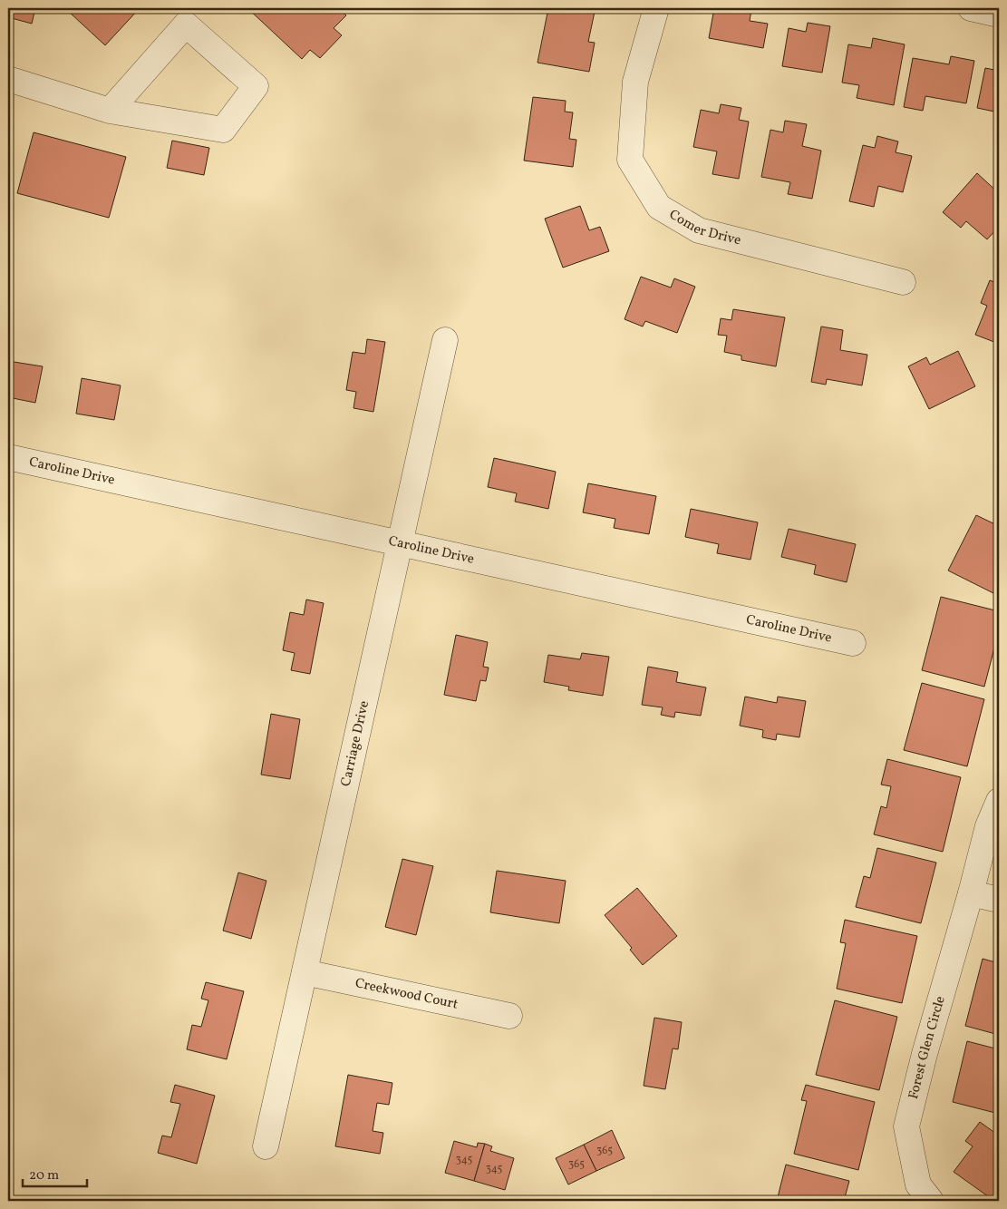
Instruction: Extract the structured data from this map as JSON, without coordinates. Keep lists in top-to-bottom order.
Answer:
{
  "streets": {
    "street": [
      "Comer Drive",
      "Caroline Drive",
      "Carriage Drive",
      "Creekwood Court",
      "Forest Glen Circle"
    ]
  },
  "crossings": [
    ["Caroline Drive", "Carriage Drive"],
    ["Carriage Drive", "Creekwood Court"]
  ],
  "house_numbers": [
    "365",
    "345",
    "365",
    "345"
  ],
  "scale_bar": "20 m"
}
